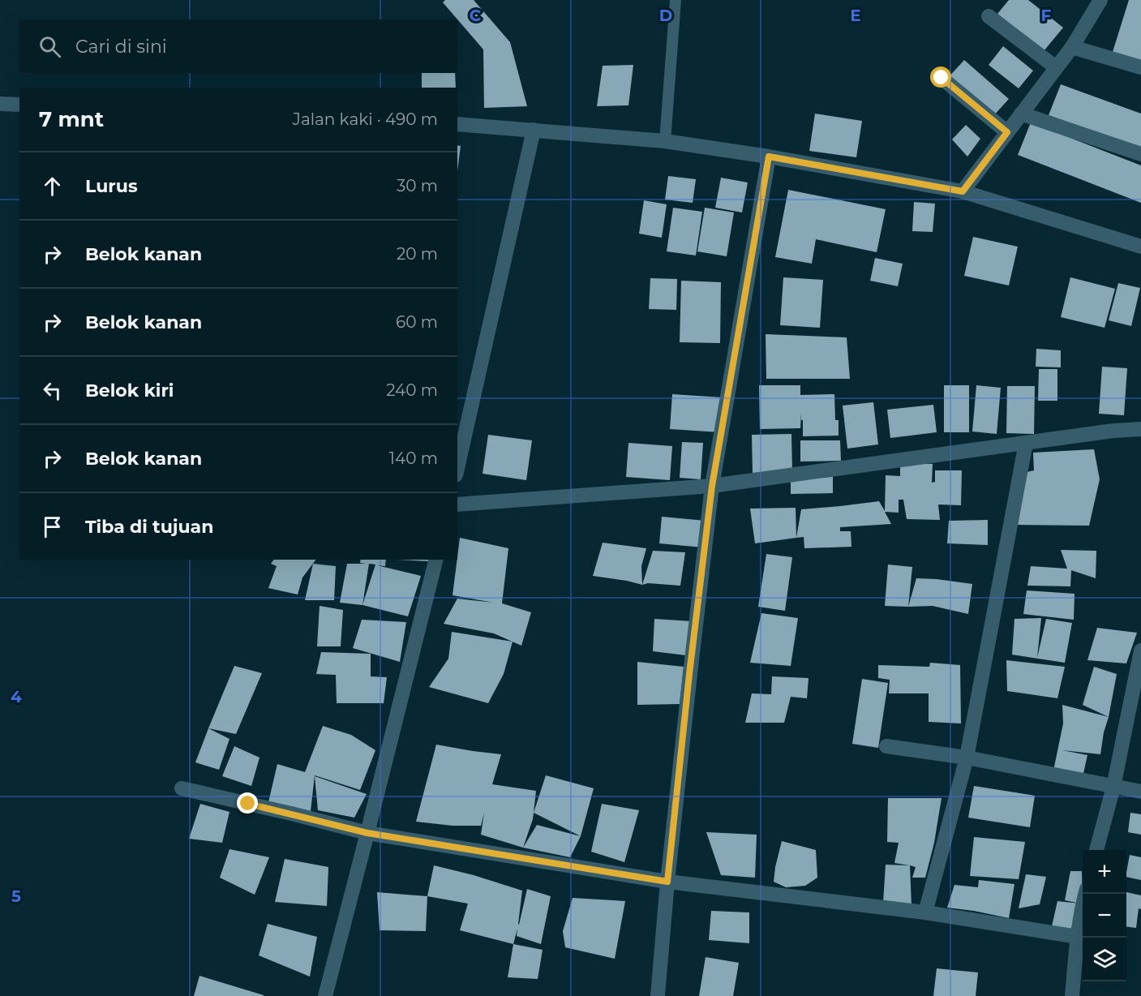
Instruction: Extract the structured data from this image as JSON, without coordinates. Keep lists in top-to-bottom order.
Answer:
{
  "page": {
    "search": "Cari di sini",
    "heading": ["7 mnt", "Jalan kaki · 490 m"],
    "list": [
      ["Lurus", "30 m"],
      ["Belok kanan", "20 m"],
      ["Belok kanan", "60 m"],
      ["Belok kiri", "240 m"],
      ["Belok kanan", "140 m"],
      "Tiba di tujuan"
    ],
    "map_buttons": ["+", "−"]
  },
  "grid": {
    "columns": [
      "C",
      "D",
      "E",
      "F"
    ],
    "rows": ["4", "5"]
  }
}
